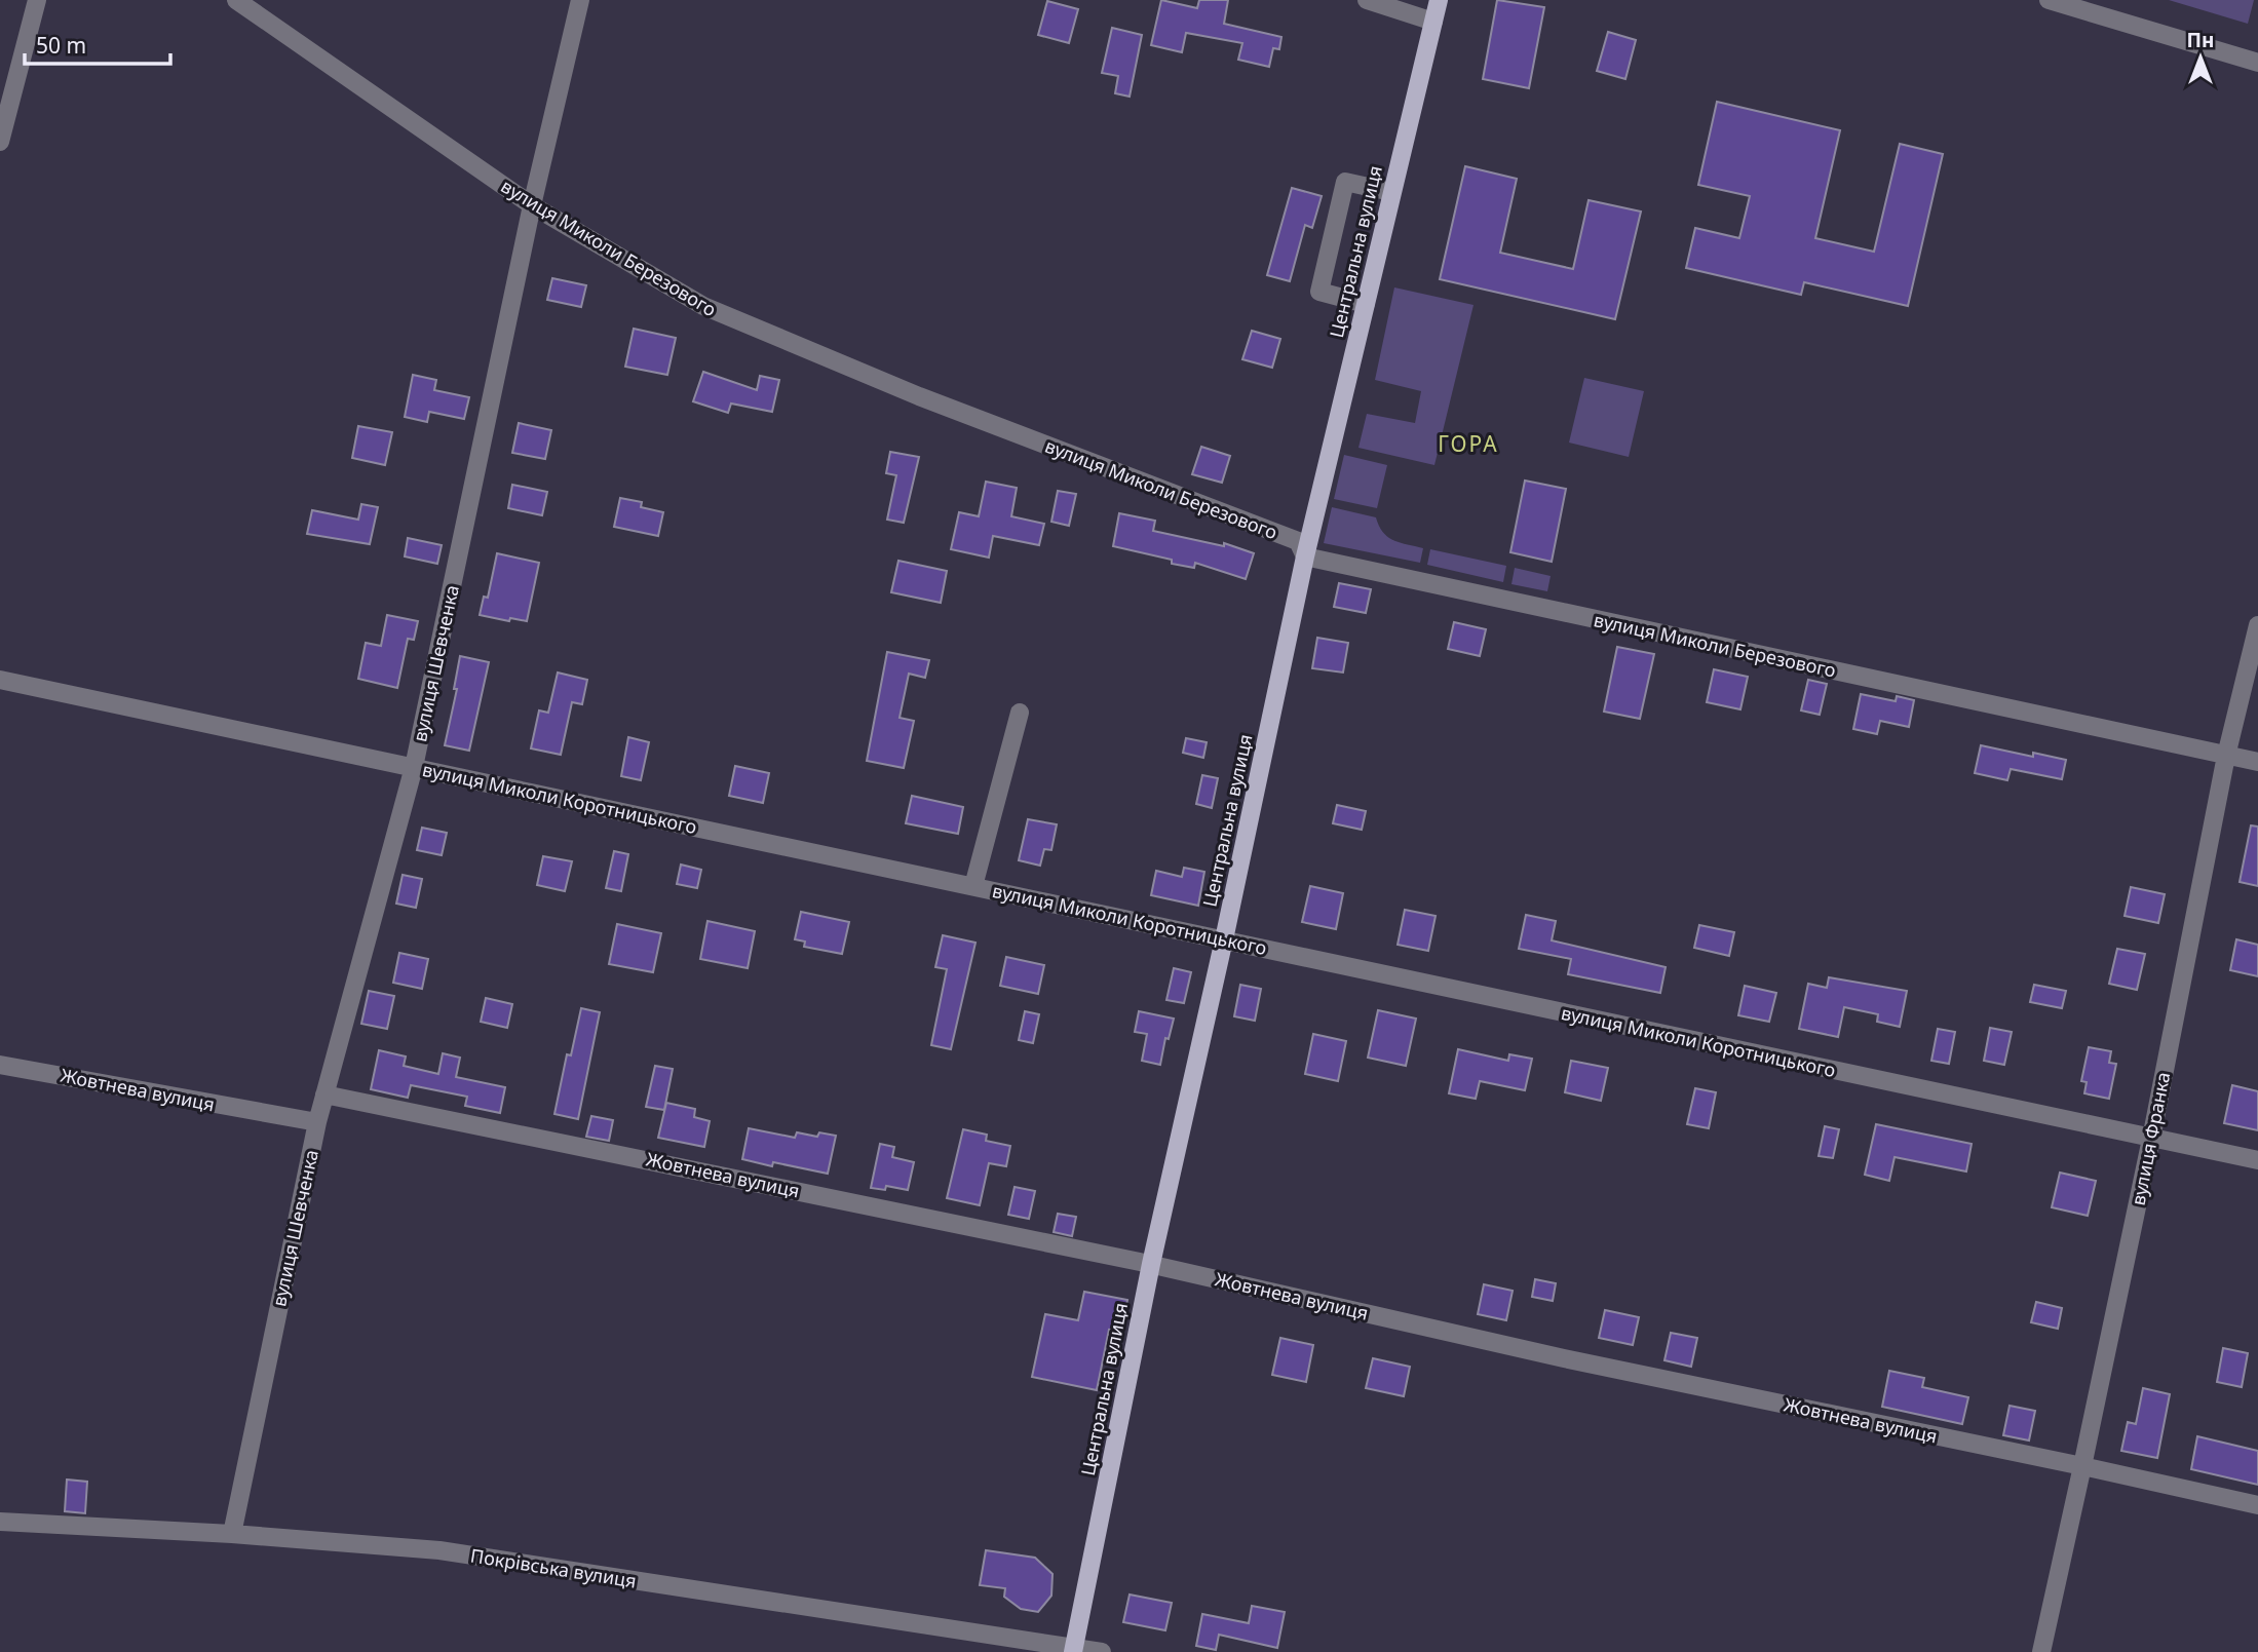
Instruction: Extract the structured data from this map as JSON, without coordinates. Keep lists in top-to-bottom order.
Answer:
{
  "streets": {
    "main road": ["Центральна вулиця"],
    "street": [
      "вулиця Миколи Березового",
      "вулиця Шевченка",
      "вулиця Миколи Коротницького",
      "Жовтнева вулиця",
      "вулиця Франка",
      "Покрівська вулиця"
    ]
  },
  "crossings": [
    ["вулиця Миколи Березового", "Центральна вулиця"],
    ["вулиця Миколи Березового", "вулиця Шевченка"],
    ["вулиця Миколи Березового", "вулиця Франка"],
    ["Центральна вулиця", "вулиця Миколи Коротницького"],
    ["Центральна вулиця", "Жовтнева вулиця"],
    ["Центральна вулиця", "Покрівська вулиця"],
    ["вулиця Шевченка", "вулиця Миколи Коротницького"],
    ["вулиця Шевченка", "Жовтнева вулиця"],
    ["вулиця Шевченка", "Покрівська вулиця"],
    ["вулиця Миколи Коротницького", "вулиця Франка"],
    ["Жовтнева вулиця", "вулиця Франка"]
  ],
  "districts": ["ГОРА"],
  "scale_bar": "50 m",
  "north": "top"
}
